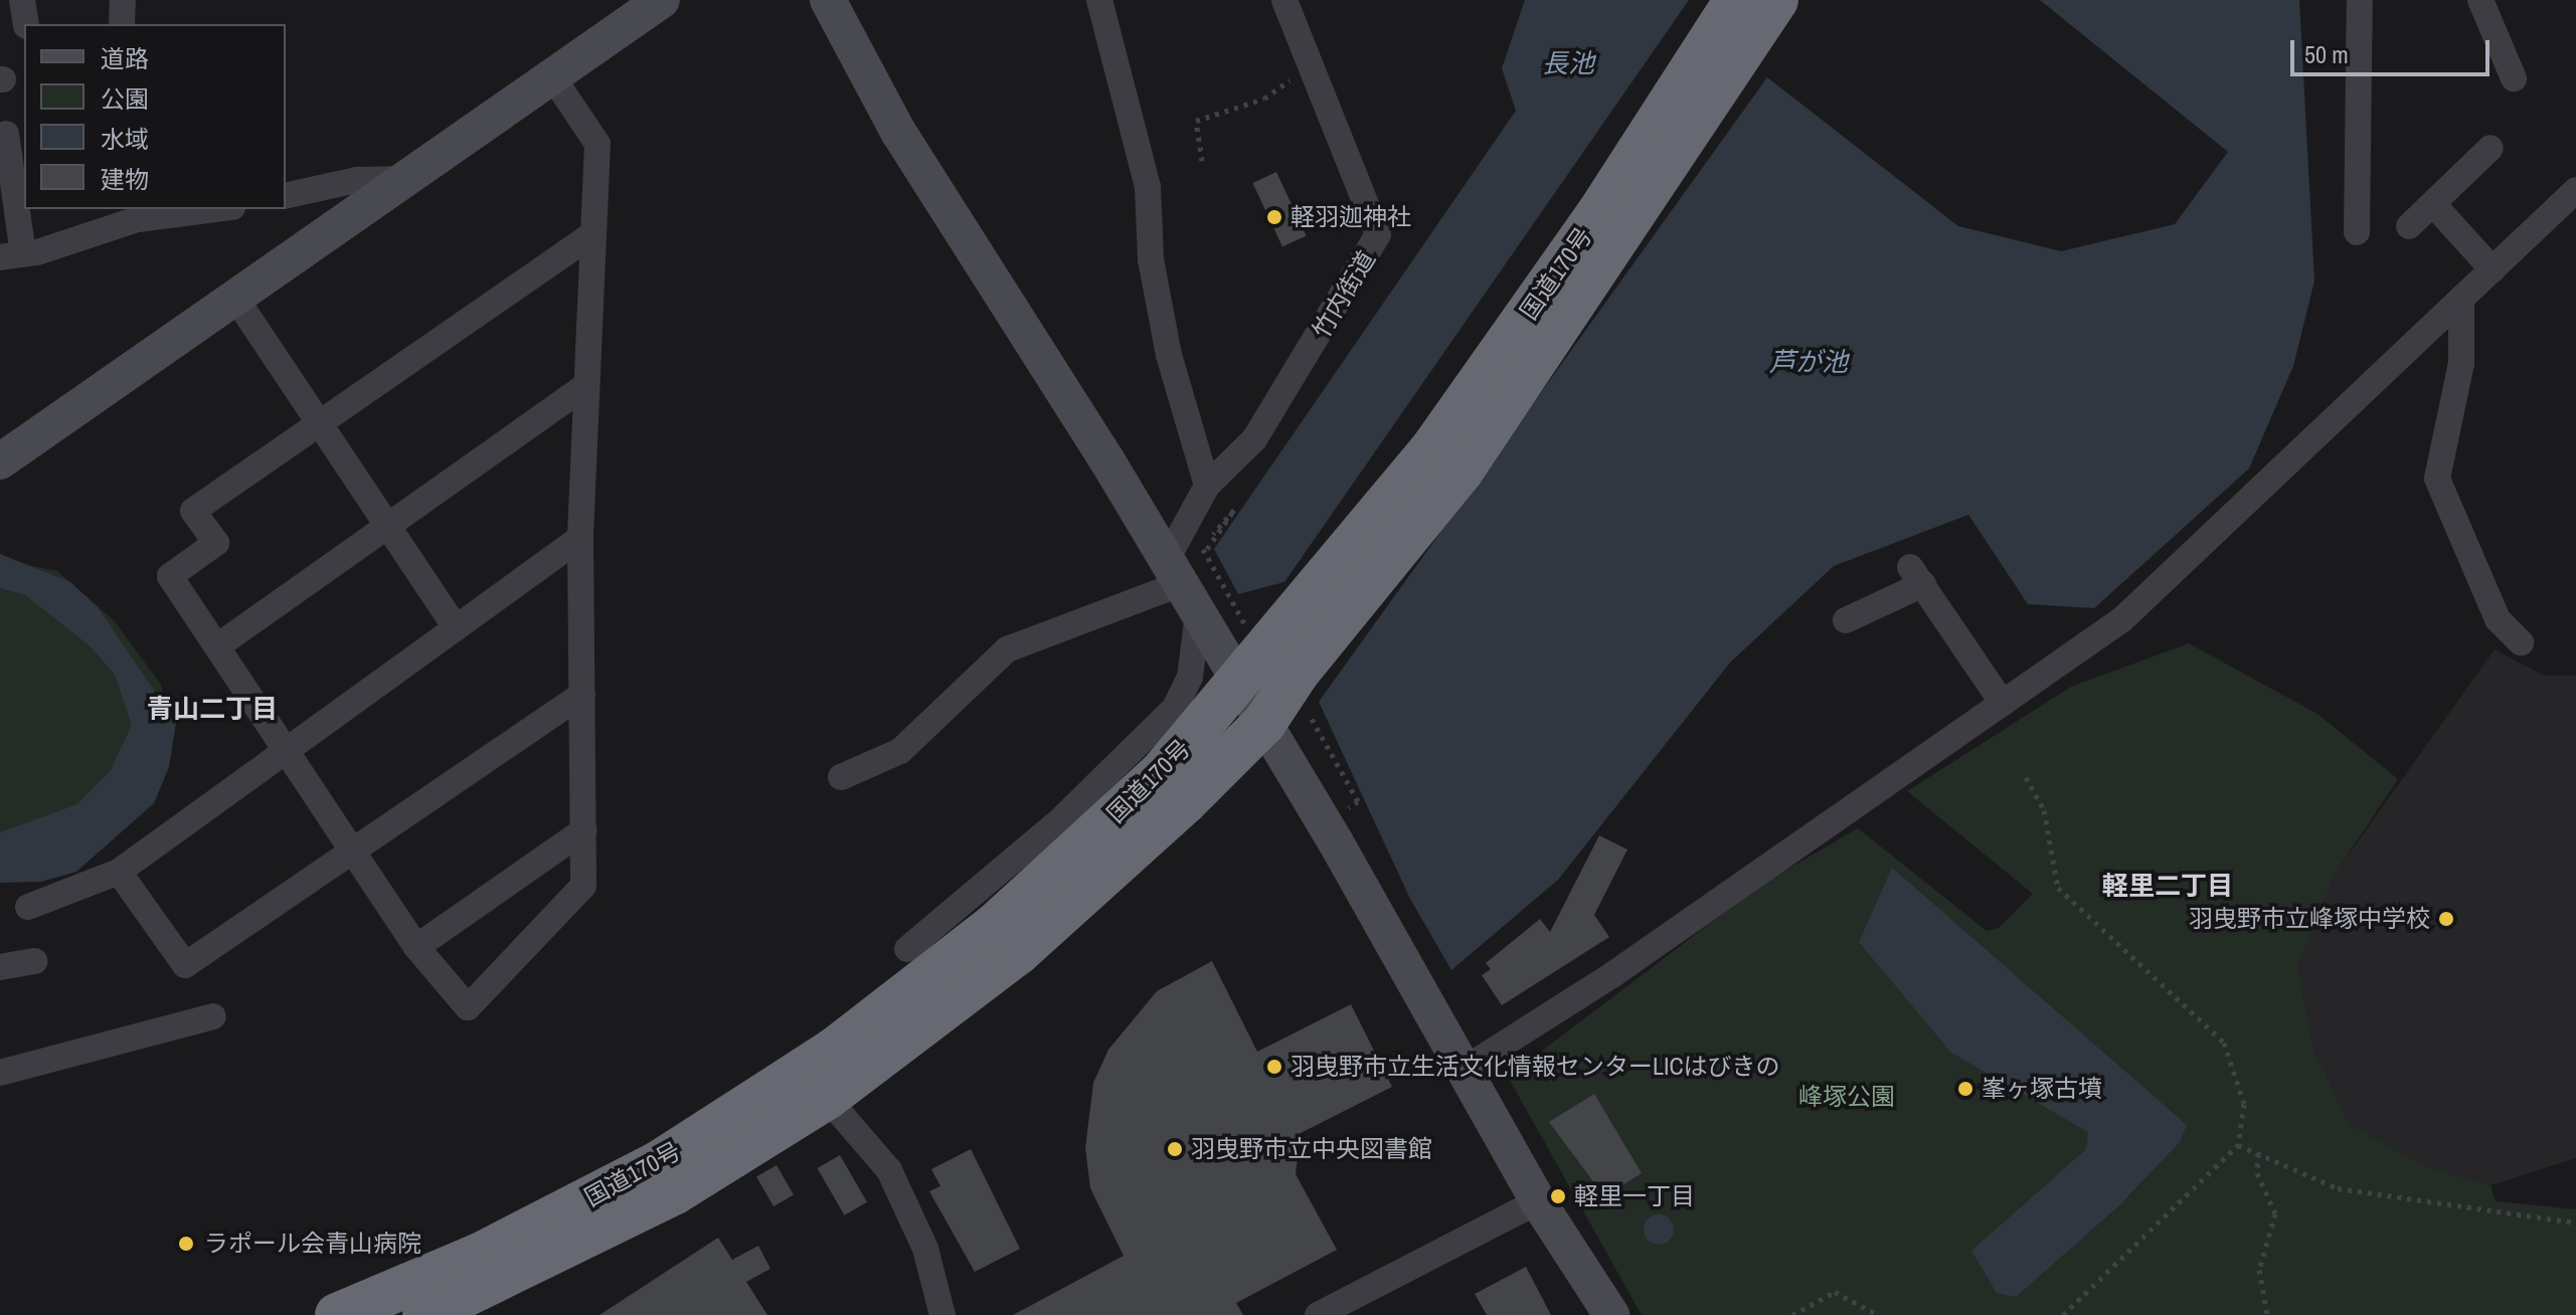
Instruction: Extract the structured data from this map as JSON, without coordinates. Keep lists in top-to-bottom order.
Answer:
{
  "streets": {
    "highway": ["国道170号"],
    "street": ["竹内街道"]
  },
  "districts": ["青山二丁目", "軽里二丁目"],
  "water": ["長池", "芦が池"],
  "parks": ["峰塚公園"],
  "places": [
    "軽羽迦神社",
    "羽曳野市立峰塚中学校",
    "羽曳野市立生活文化情報センターLICはびきの",
    "峯ヶ塚古墳",
    "羽曳野市立中央図書館",
    "軽里一丁目",
    "ラポール会青山病院"
  ],
  "legend": [
    "道路",
    "公園",
    "水域",
    "建物"
  ],
  "scale_bar": "50 m"
}
